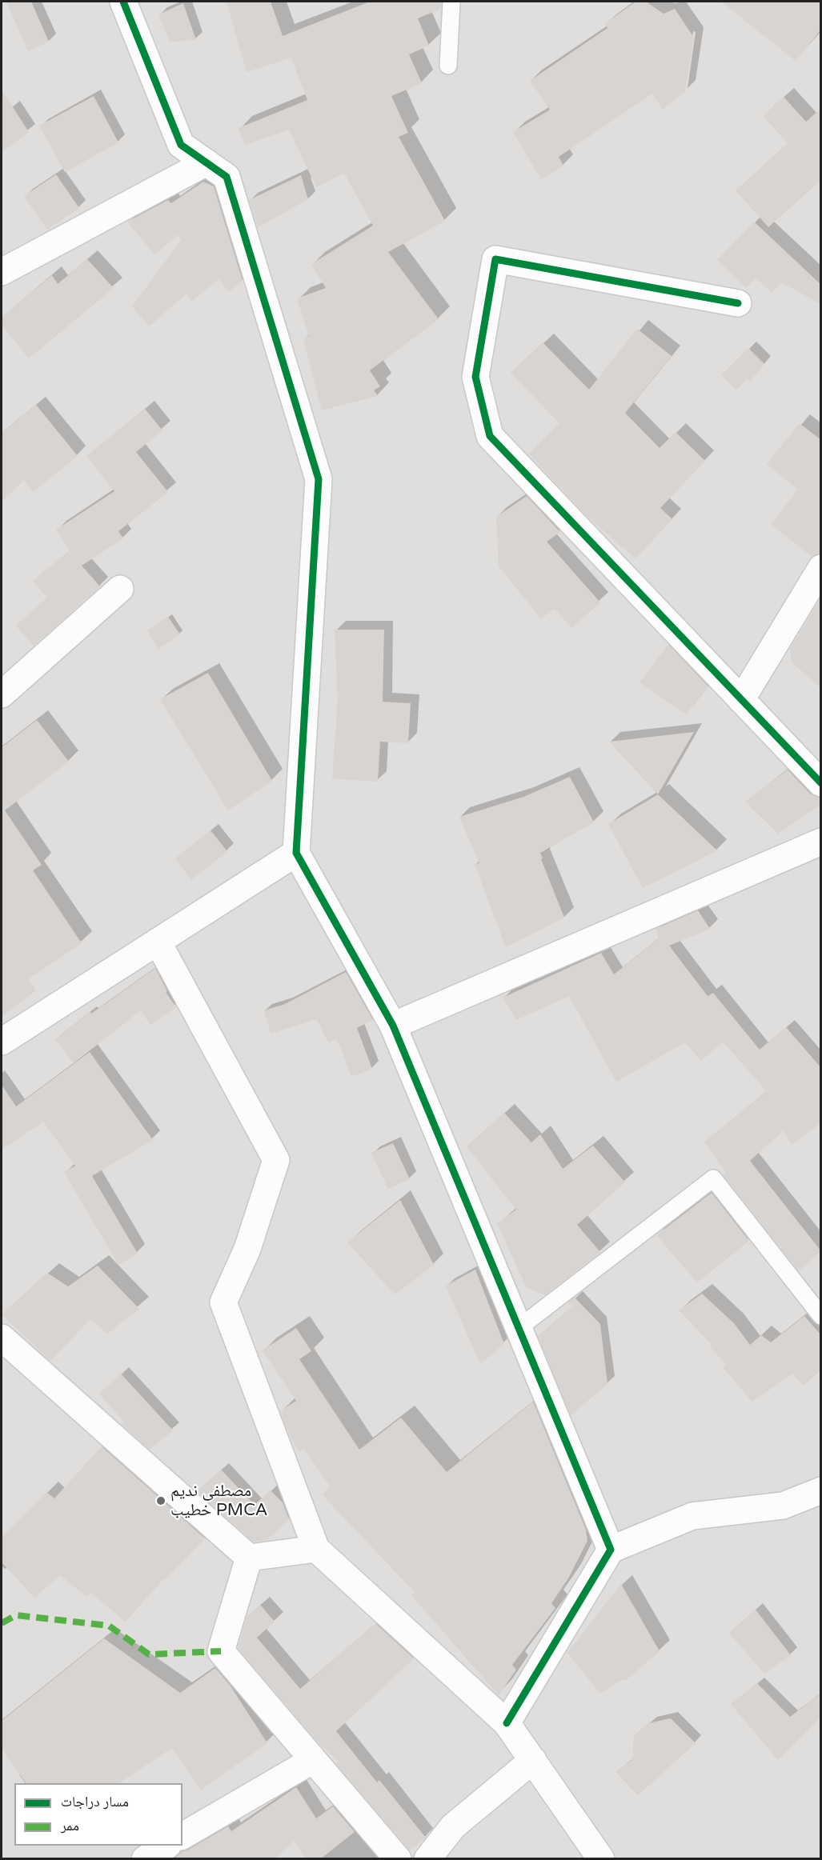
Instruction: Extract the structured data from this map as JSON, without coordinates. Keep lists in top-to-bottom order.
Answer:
{
  "places": ["مصطفى نديم خطيب PMCA"],
  "legend": ["مسار دراجات", "ممر"]
}
